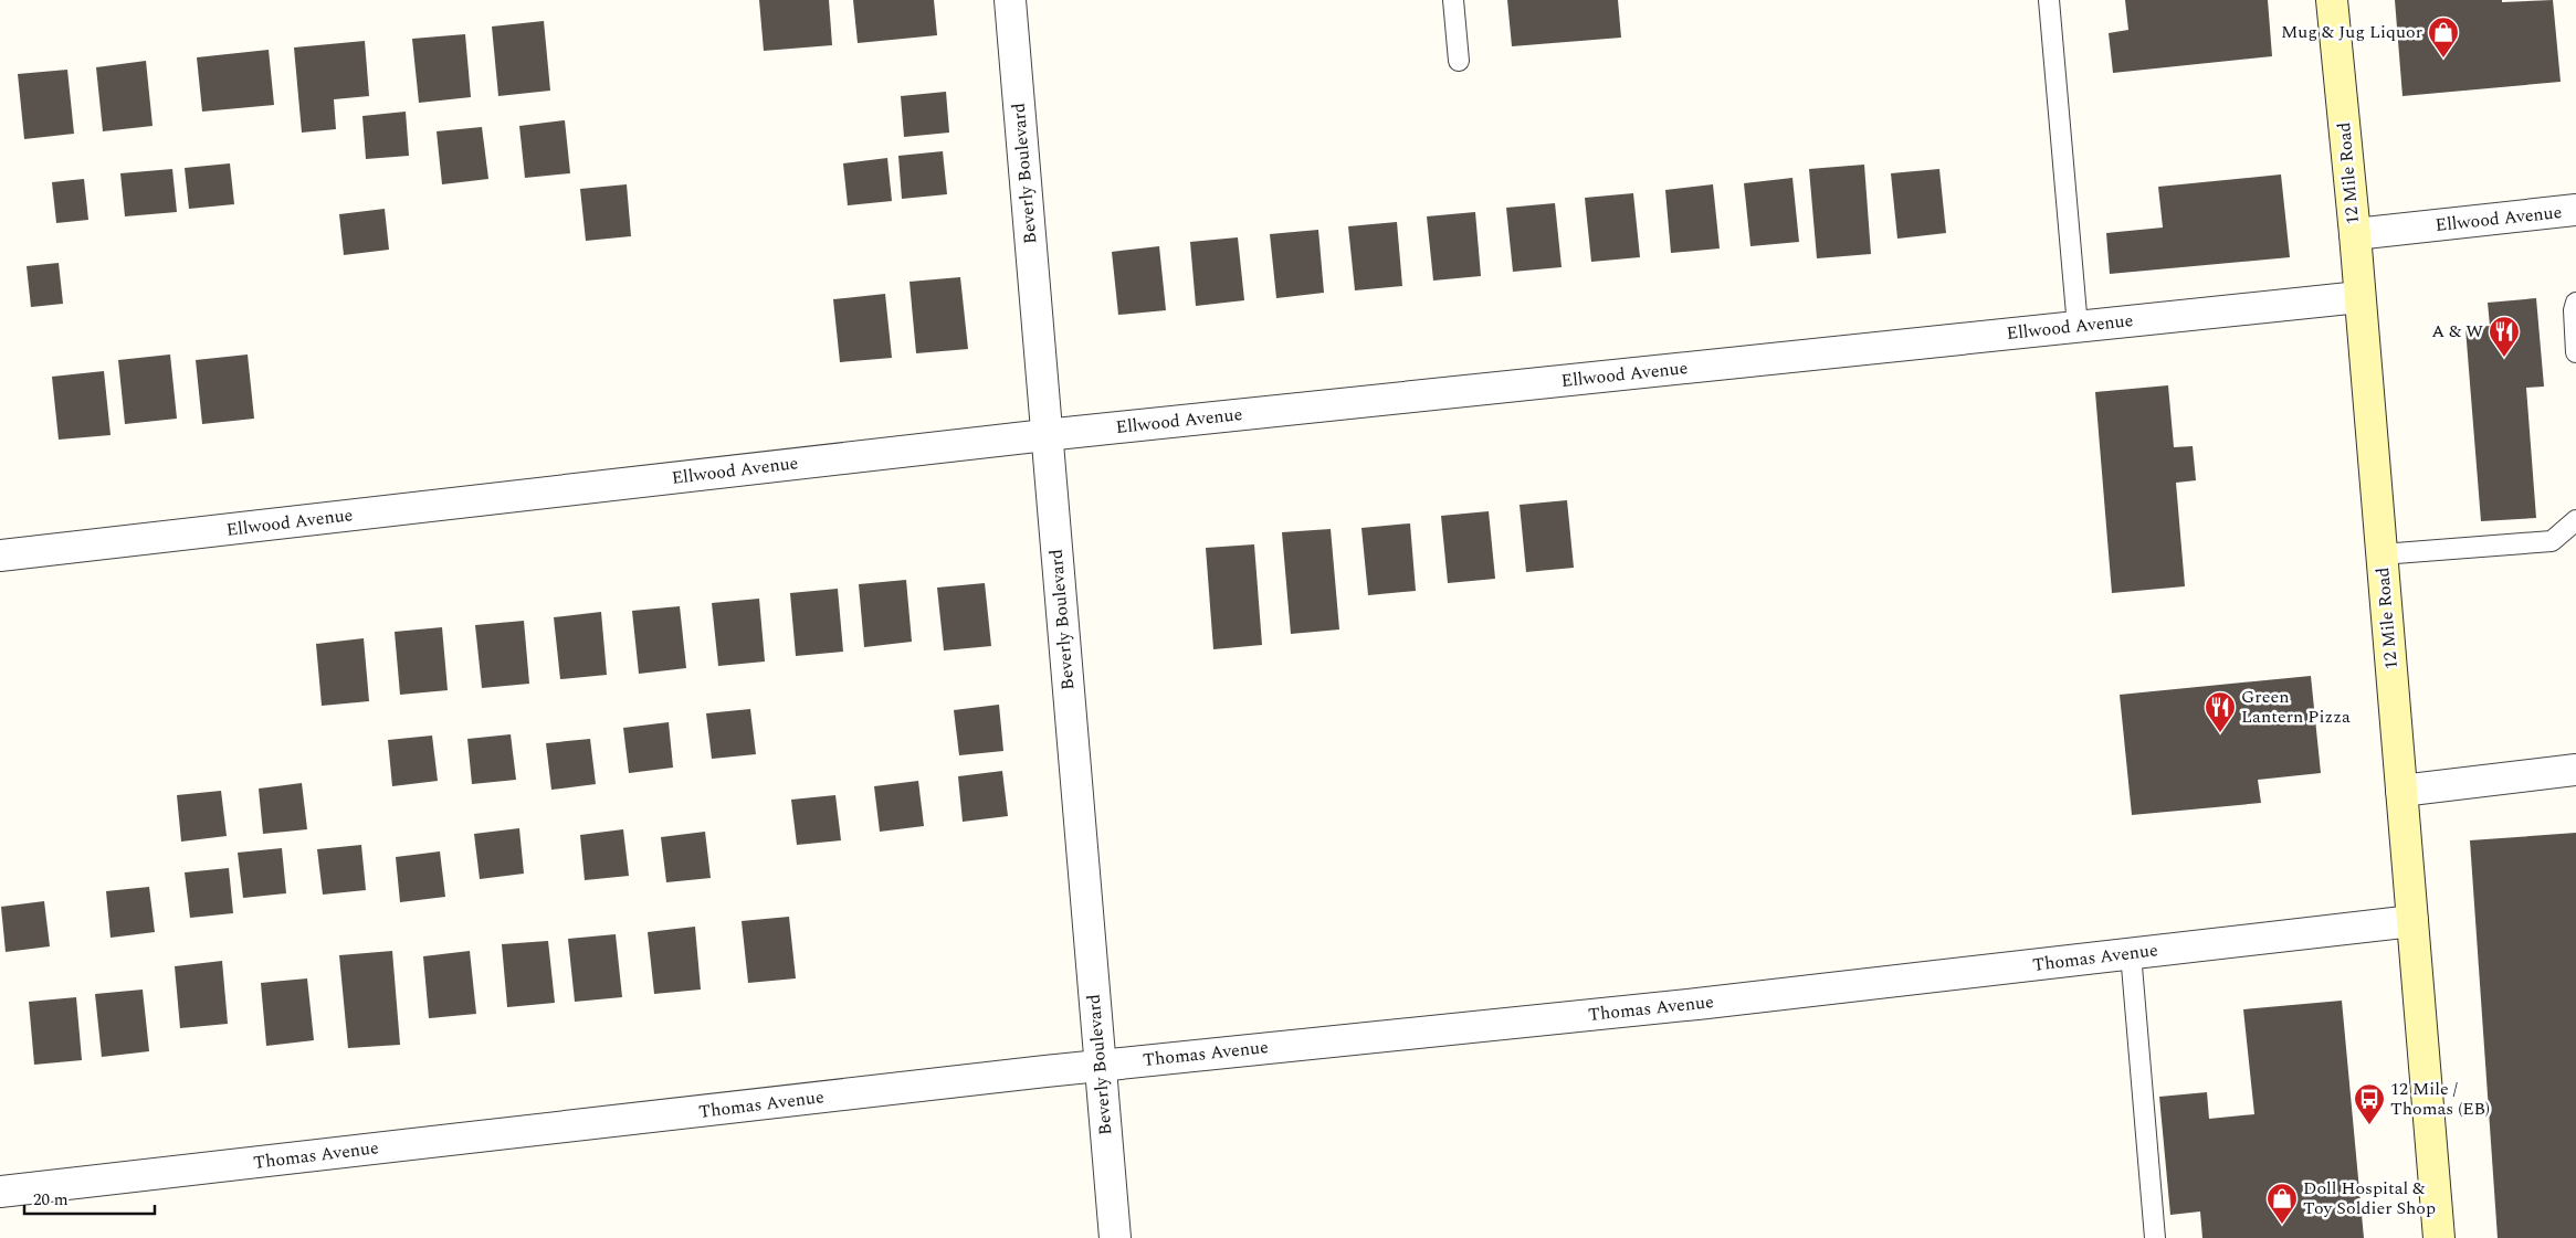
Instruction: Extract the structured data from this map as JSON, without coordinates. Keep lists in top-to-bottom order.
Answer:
{
  "streets": {
    "main road": ["12 Mile Road"],
    "street": ["Beverly Boulevard", "Ellwood Avenue", "Thomas Avenue"]
  },
  "crossings": [
    ["Beverly Boulevard", "Ellwood Avenue"],
    ["Beverly Boulevard", "Thomas Avenue"],
    ["12 Mile Road", "Ellwood Avenue"],
    ["12 Mile Road", "Thomas Avenue"]
  ],
  "places": {
    "shop": ["Mug & Jug Liquor", "Doll Hospital & Toy Soldier Shop"],
    "restaurant": ["A & W", "Green Lantern Pizza"],
    "bus stop": ["12 Mile / Thomas (EB)"]
  },
  "scale_bar": "20 m"
}
